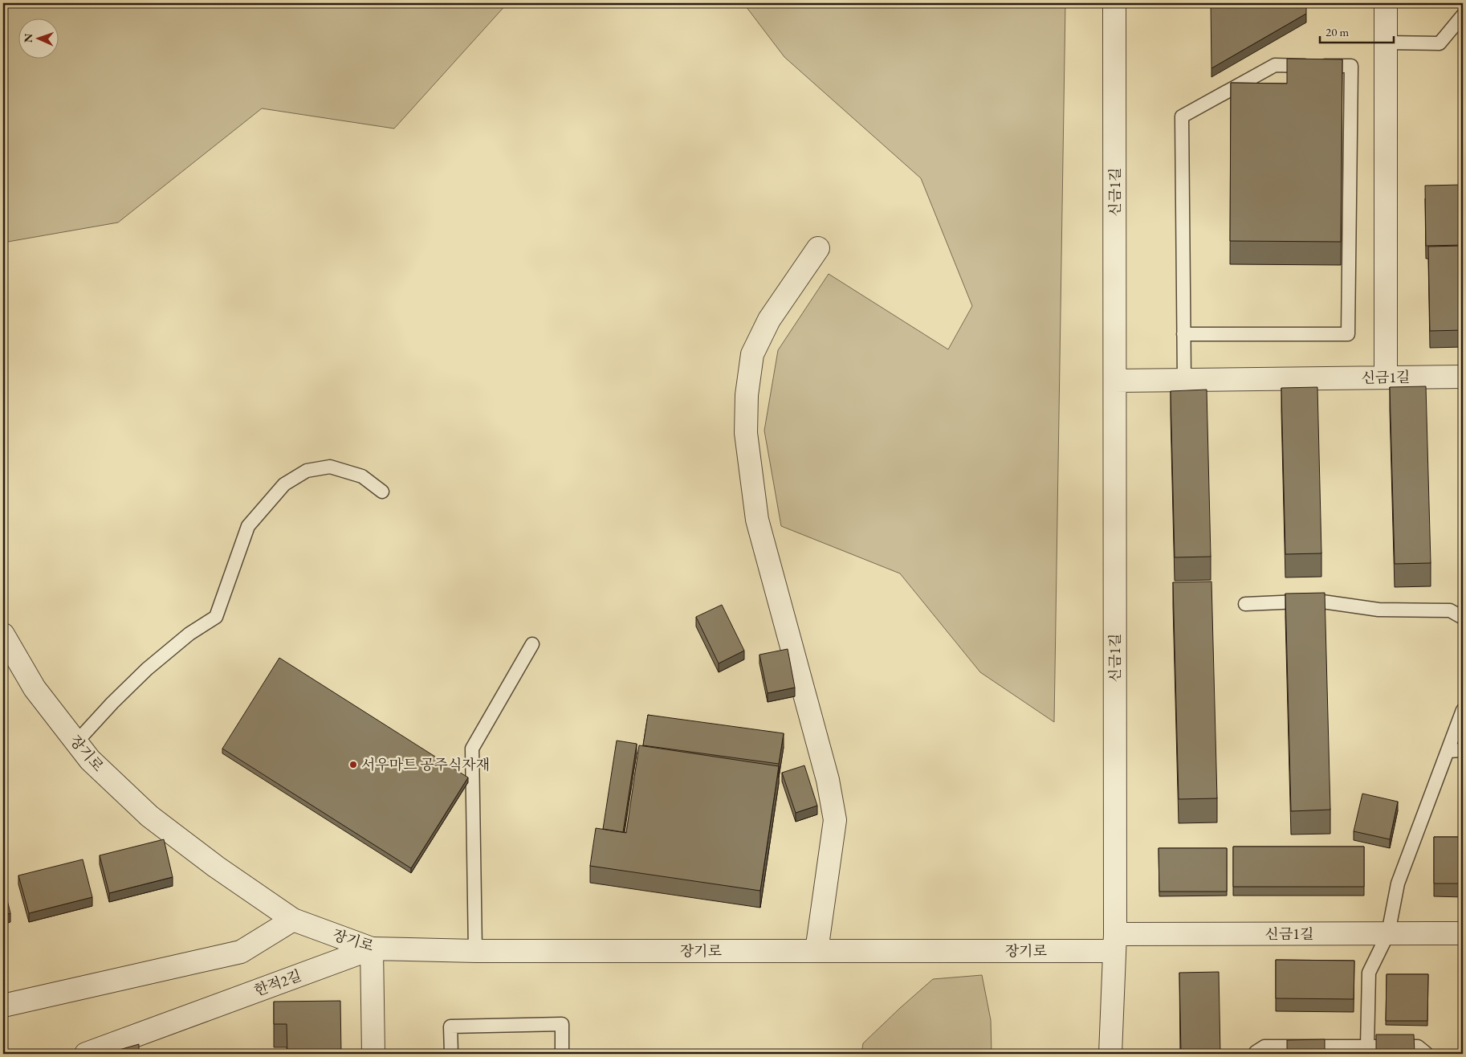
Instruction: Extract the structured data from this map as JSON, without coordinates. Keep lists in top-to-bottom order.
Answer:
{
  "streets": {
    "street": ["신금1길", "장기로", "한적2길"]
  },
  "crossings": [
    ["신금1길", "장기로"],
    ["장기로", "한적2길"]
  ],
  "places": ["서우마트 공주식자재"],
  "scale_bar": "20 m",
  "north": "left"
}
